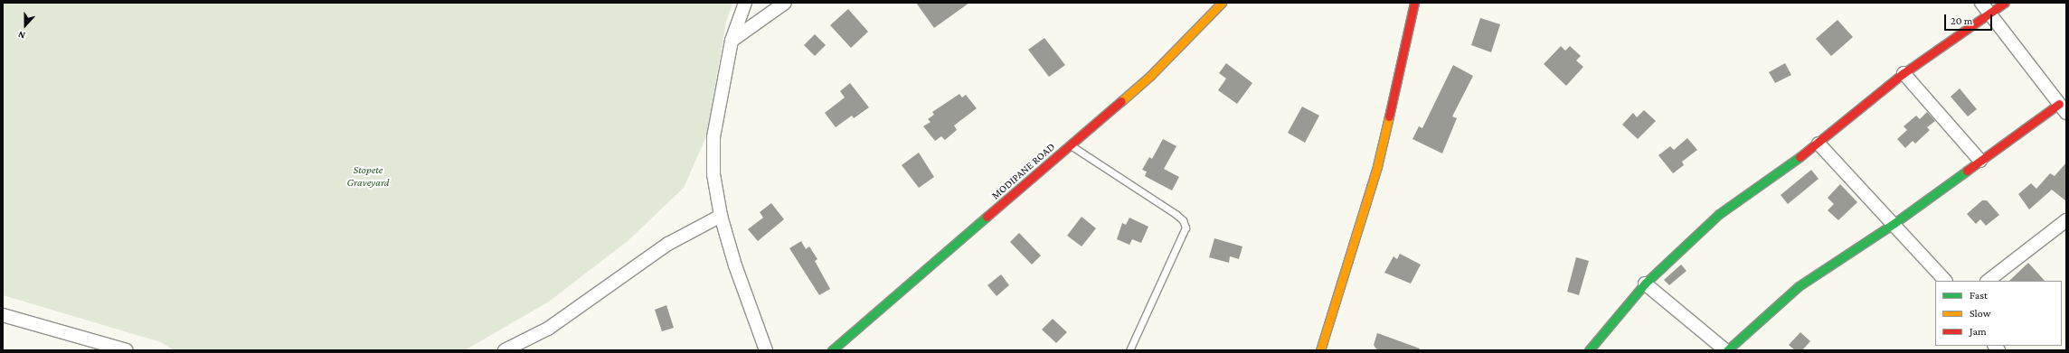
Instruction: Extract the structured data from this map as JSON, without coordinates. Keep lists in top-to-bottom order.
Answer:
{
  "streets": {
    "street": ["MODIPANE ROAD"]
  },
  "parks": ["Stopete Graveyard"],
  "legend": ["Fast", "Slow", "Jam"],
  "scale_bar": "20 m",
  "north": "bottom"
}
